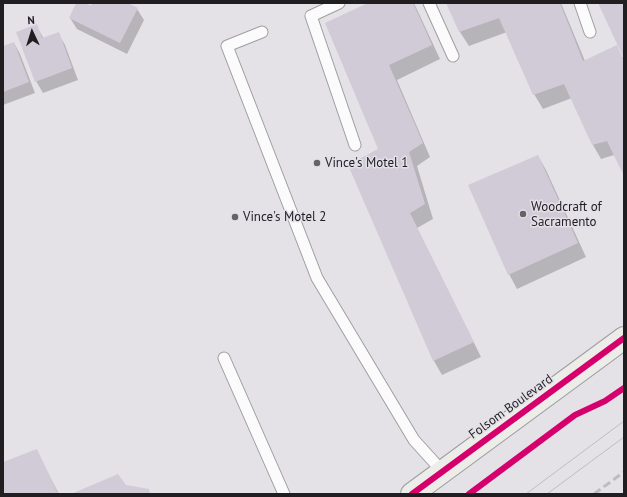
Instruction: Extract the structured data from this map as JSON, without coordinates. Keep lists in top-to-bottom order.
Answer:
{
  "streets": {
    "main road": ["Folsom Boulevard"]
  },
  "places": ["Vince's Motel 1", "Woodcraft of Sacramento", "Vince's Motel 2"],
  "north": "top"
}
